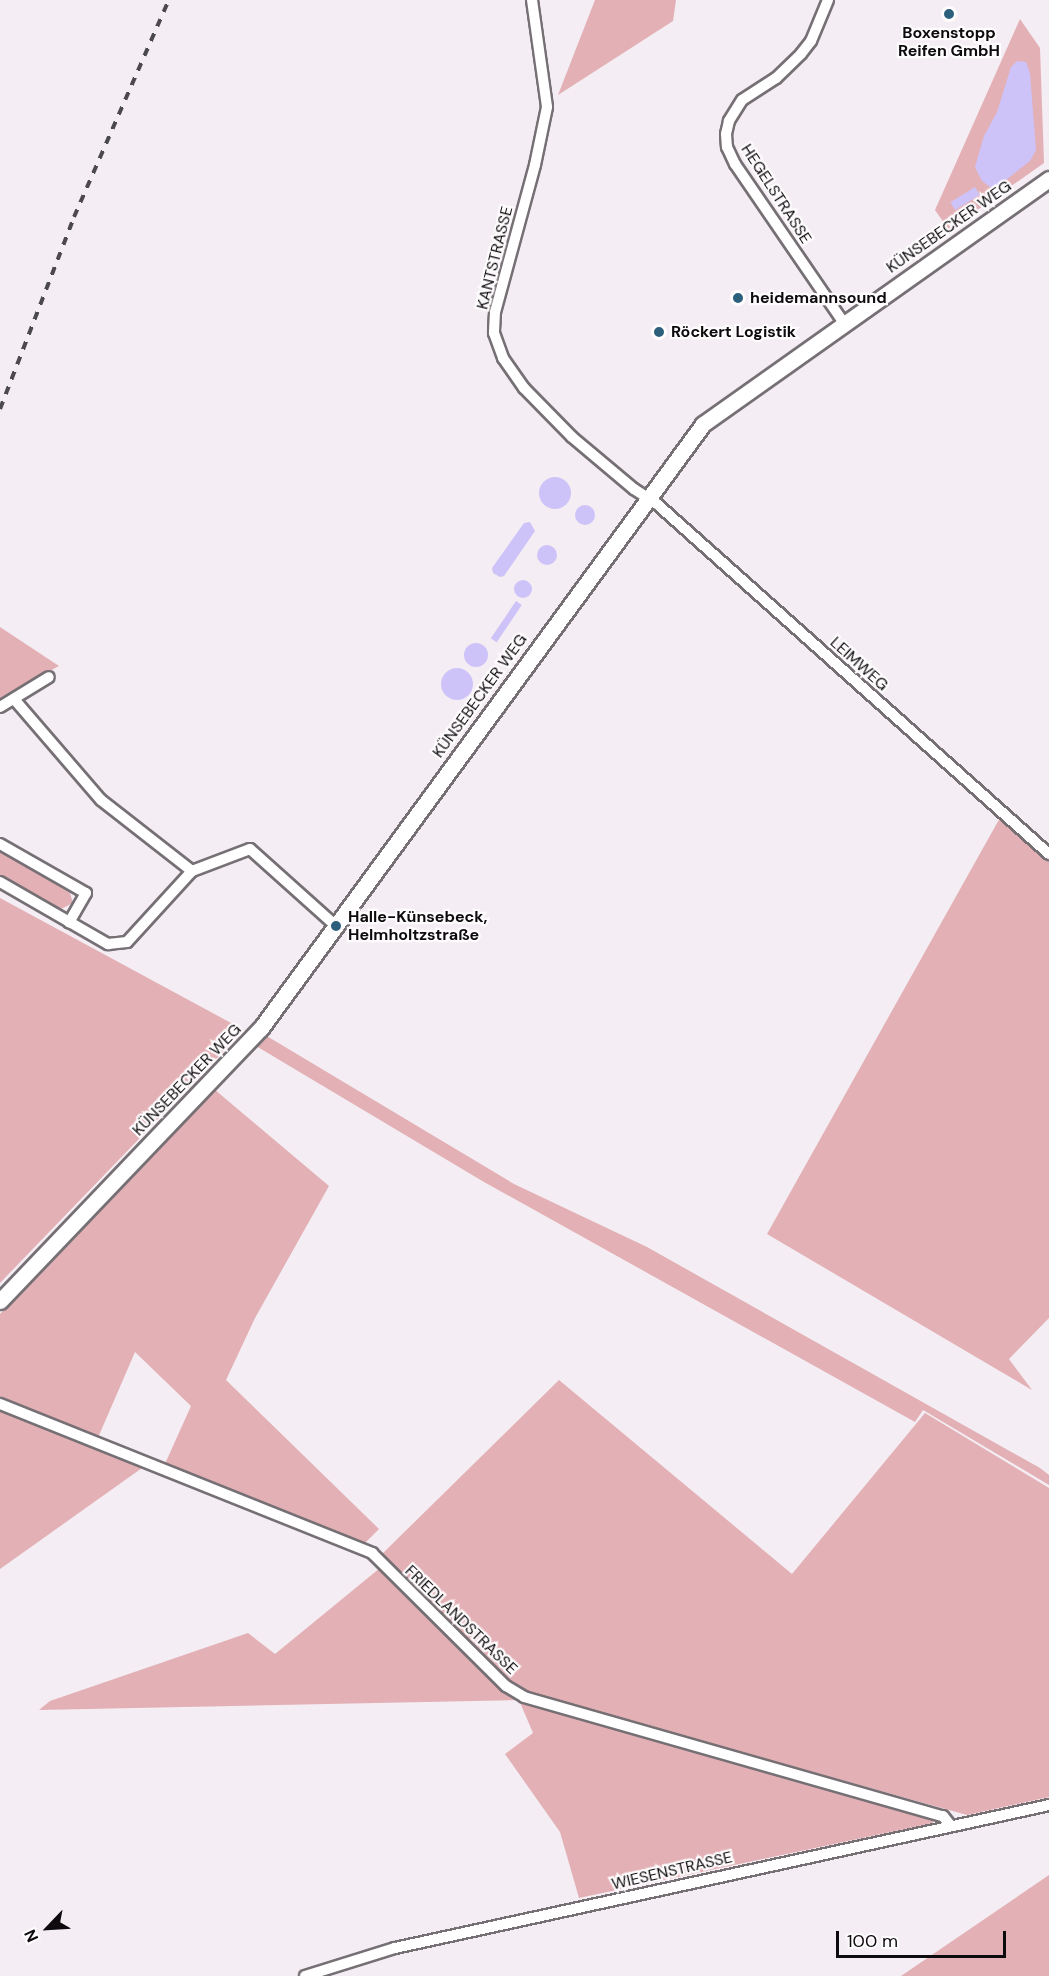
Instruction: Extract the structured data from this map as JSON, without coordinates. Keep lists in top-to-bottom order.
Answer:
{
  "streets": {
    "street": [
      "HEGELSTRASSE",
      "KÜNSEBECKER WEG",
      "KANTSTRASSE",
      "LEIMWEG",
      "FRIEDLANDSTRASSE",
      "WIESENSTRASSE"
    ]
  },
  "crossings": [
    ["HEGELSTRASSE", "KÜNSEBECKER WEG"],
    ["KÜNSEBECKER WEG", "KANTSTRASSE"],
    ["KÜNSEBECKER WEG", "LEIMWEG"],
    ["KANTSTRASSE", "LEIMWEG"],
    ["FRIEDLANDSTRASSE", "WIESENSTRASSE"]
  ],
  "places": [
    "Boxenstopp Reifen GmbH",
    "heidemannsound",
    "Röckert Logistik",
    "Halle-Künsebeck, Helmholtzstraße"
  ],
  "scale_bar": "100 m",
  "north": "bottom left"
}
